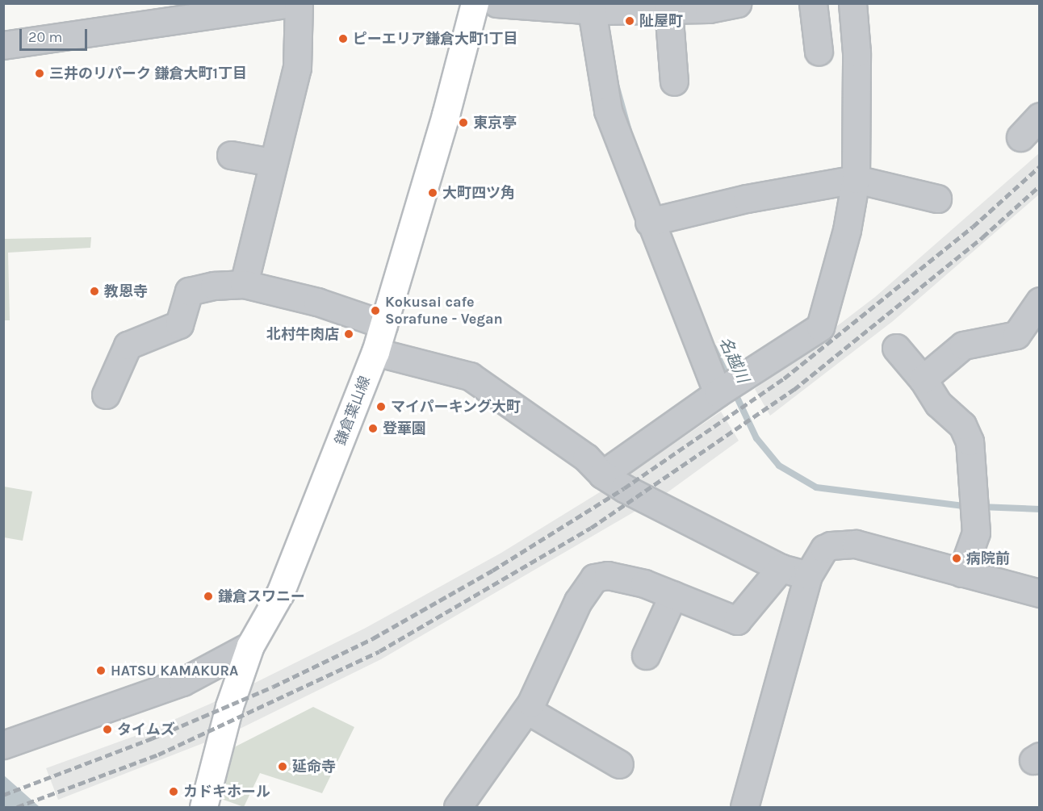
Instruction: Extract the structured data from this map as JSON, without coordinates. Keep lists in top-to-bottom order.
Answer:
{
  "streets": {
    "main road": ["鎌倉葉山線"]
  },
  "water": ["名越川"],
  "places": [
    "阯屋町",
    "ピーエリア鎌倉大町1丁目",
    "三井のリパーク 鎌倉大町1丁目",
    "東京亭",
    "大町四ツ角",
    "教恩寺",
    "Kokusai cafe Sorafune - Vegan",
    "北村牛肉店",
    "マイパーキング大町",
    "登華園",
    "病院前",
    "鎌倉スワニー",
    "HATSU KAMAKURA",
    "タイムズ",
    "延命寺",
    "カドキホール"
  ],
  "scale_bar": "20 m"
}
